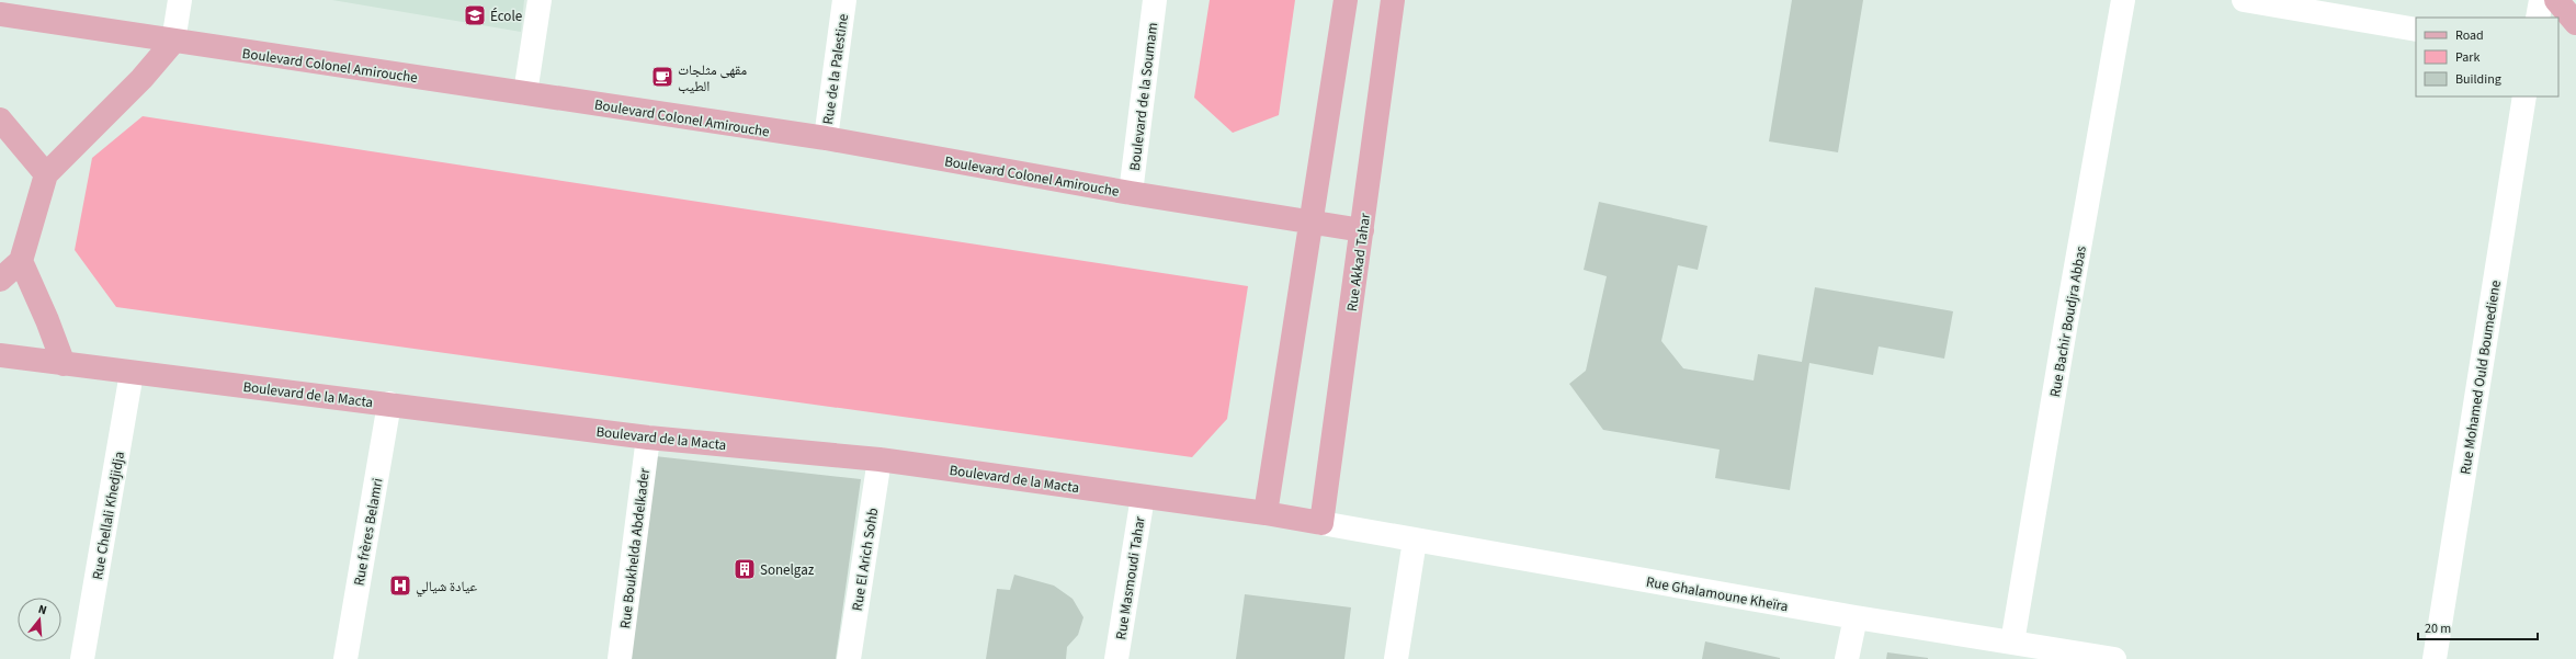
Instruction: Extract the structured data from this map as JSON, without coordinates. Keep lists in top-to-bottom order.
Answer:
{
  "streets": {
    "main road": ["Boulevard Colonel Amirouche", "Rue Akkad Tahar", "Boulevard de la Macta"],
    "street": [
      "Rue de la Palestine",
      "Boulevard de la Soumam",
      "Rue Bachir Boudjra Abbas",
      "Rue Mohamed Ould Boumediene",
      "Rue Chellali Khedjidja",
      "Rue frères Belamri",
      "Rue Boukhelda Abdelkader",
      "Rue El Arich Sohb",
      "Rue Masmoudi Tahar",
      "Rue Ghalamoune Kheïra"
    ]
  },
  "crossings": [
    ["Boulevard Colonel Amirouche", "Rue de la Palestine"],
    ["Boulevard Colonel Amirouche", "Boulevard de la Soumam"],
    ["Boulevard Colonel Amirouche", "Rue Akkad Tahar"],
    ["Rue Akkad Tahar", "Boulevard de la Macta"],
    ["Rue Akkad Tahar", "Rue Ghalamoune Kheïra"],
    ["Rue Bachir Boudjra Abbas", "Rue Ghalamoune Kheïra"],
    ["Boulevard de la Macta", "Rue Chellali Khedjidja"],
    ["Boulevard de la Macta", "Rue frères Belamri"],
    ["Boulevard de la Macta", "Rue Boukhelda Abdelkader"],
    ["Boulevard de la Macta", "Rue El Arich Sohb"],
    ["Boulevard de la Macta", "Rue Masmoudi Tahar"],
    ["Boulevard de la Macta", "Rue Ghalamoune Kheïra"]
  ],
  "places": {
    "school or university": ["École"],
    "cafe": ["مقهى مثلجات الطيب"],
    "building": ["Sonelgaz"],
    "hospital": ["عيادة شيالي"]
  },
  "legend": ["Road", "Park", "Building"],
  "scale_bar": "20 m",
  "north": "top"
}
